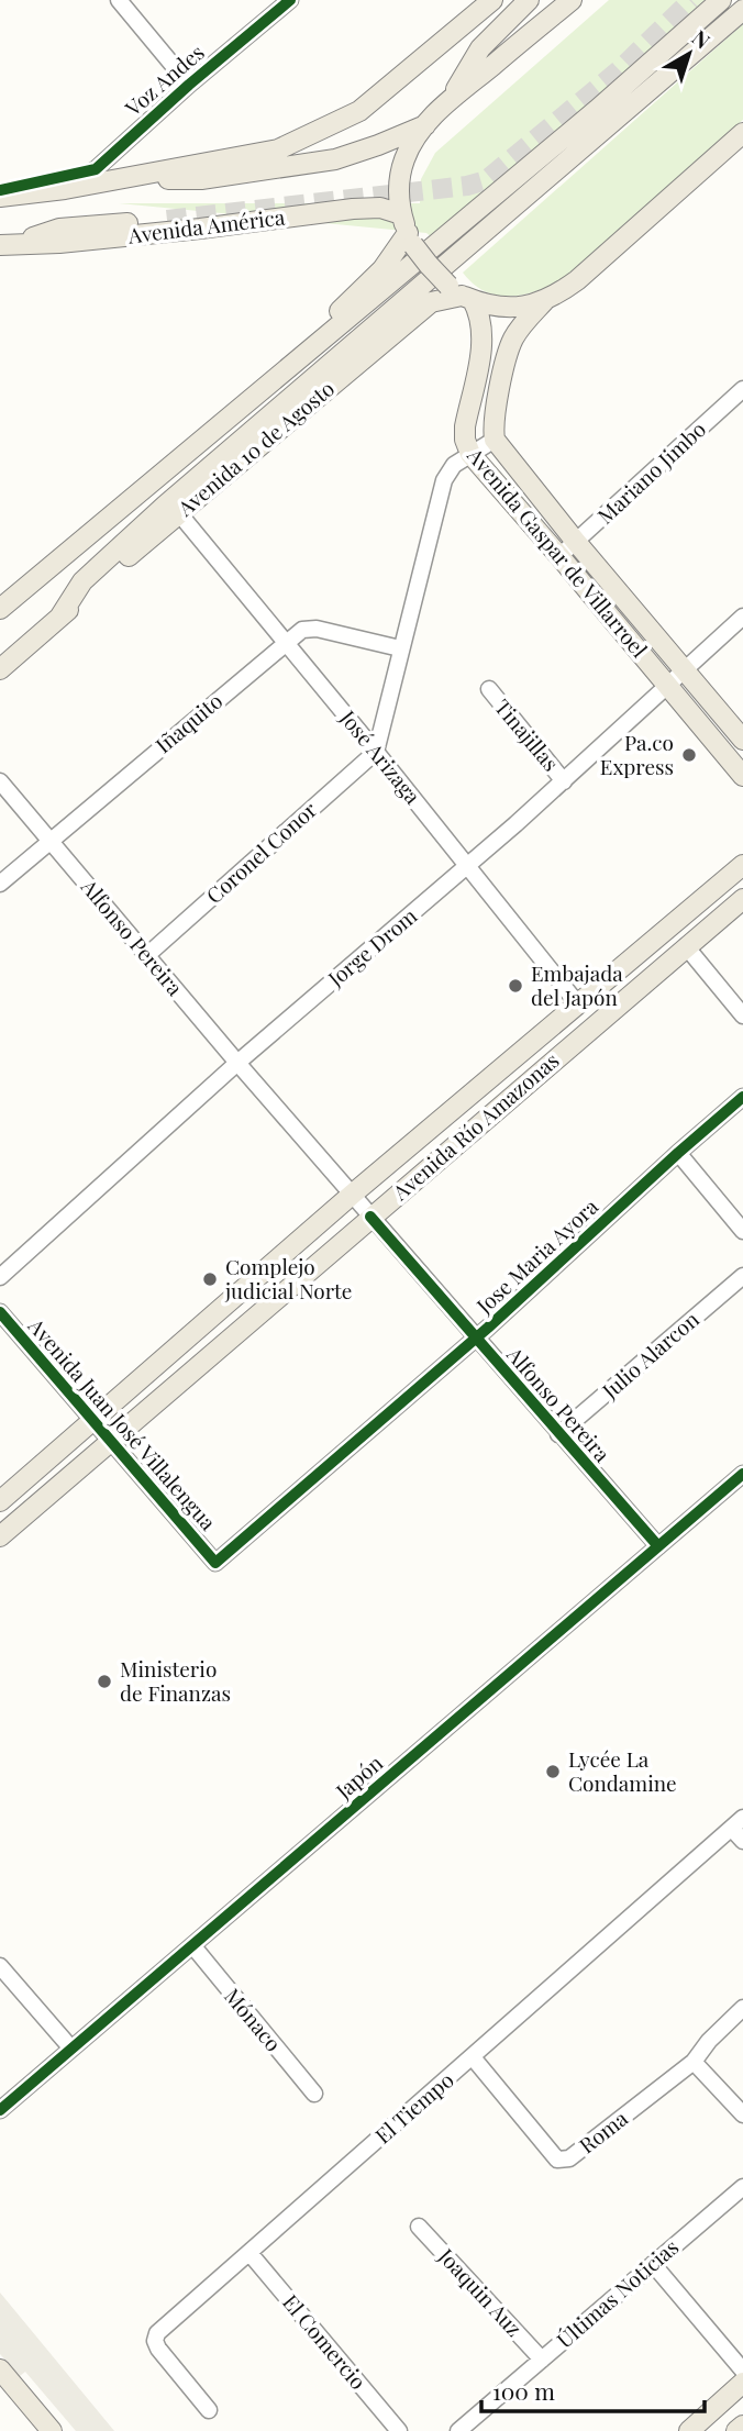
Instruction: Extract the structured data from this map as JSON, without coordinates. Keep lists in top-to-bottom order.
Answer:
{
  "streets": {
    "main road": [
      "Avenida América",
      "Avenida 10 de Agosto",
      "Avenida Gaspar de Villarroel",
      "Avenida Río Amazonas"
    ],
    "street": [
      "Voz Andes",
      "Mariano Jimbo",
      "Iñaquito",
      "Tinajillas",
      "José Arizaga",
      "Coronel Conor",
      "Alfonso Pereira",
      "Jorge Drom",
      "Jose Maria Ayora",
      "Julio Alarcon",
      "Avenida Juan José Villalengua",
      "Japón",
      "Mónaco",
      "El Tiempo",
      "Roma",
      "Joaquin Auz",
      "Últimas Noticias",
      "El Comercio"
    ]
  },
  "crossings": [
    ["Avenida América", "Avenida 10 de Agosto"],
    ["Avenida 10 de Agosto", "Avenida Gaspar de Villarroel"],
    ["Avenida 10 de Agosto", "José Arizaga"],
    ["Mariano Jimbo", "Avenida Gaspar de Villarroel"],
    ["Avenida Gaspar de Villarroel", "Jorge Drom"],
    ["Iñaquito", "José Arizaga"],
    ["Iñaquito", "Alfonso Pereira"],
    ["Tinajillas", "Jorge Drom"],
    ["José Arizaga", "Coronel Conor"],
    ["José Arizaga", "Jorge Drom"],
    ["José Arizaga", "Avenida Río Amazonas"],
    ["Coronel Conor", "Alfonso Pereira"],
    ["Alfonso Pereira", "Jorge Drom"],
    ["Alfonso Pereira", "Avenida Río Amazonas"],
    ["Alfonso Pereira", "Jose Maria Ayora"],
    ["Alfonso Pereira", "Julio Alarcon"],
    ["Alfonso Pereira", "Japón"],
    ["Avenida Río Amazonas", "Avenida Juan José Villalengua"],
    ["Jose Maria Ayora", "Avenida Juan José Villalengua"],
    ["Japón", "Mónaco"],
    ["El Tiempo", "Roma"],
    ["El Tiempo", "El Comercio"],
    ["Joaquin Auz", "Últimas Noticias"]
  ],
  "places": [
    "Pa.co Express",
    "Embajada del Japón",
    "Complejo judicial Norte",
    "Ministerio de Finanzas",
    "Lycée La Condamine"
  ],
  "scale_bar": "100 m",
  "north": "top right"
}
